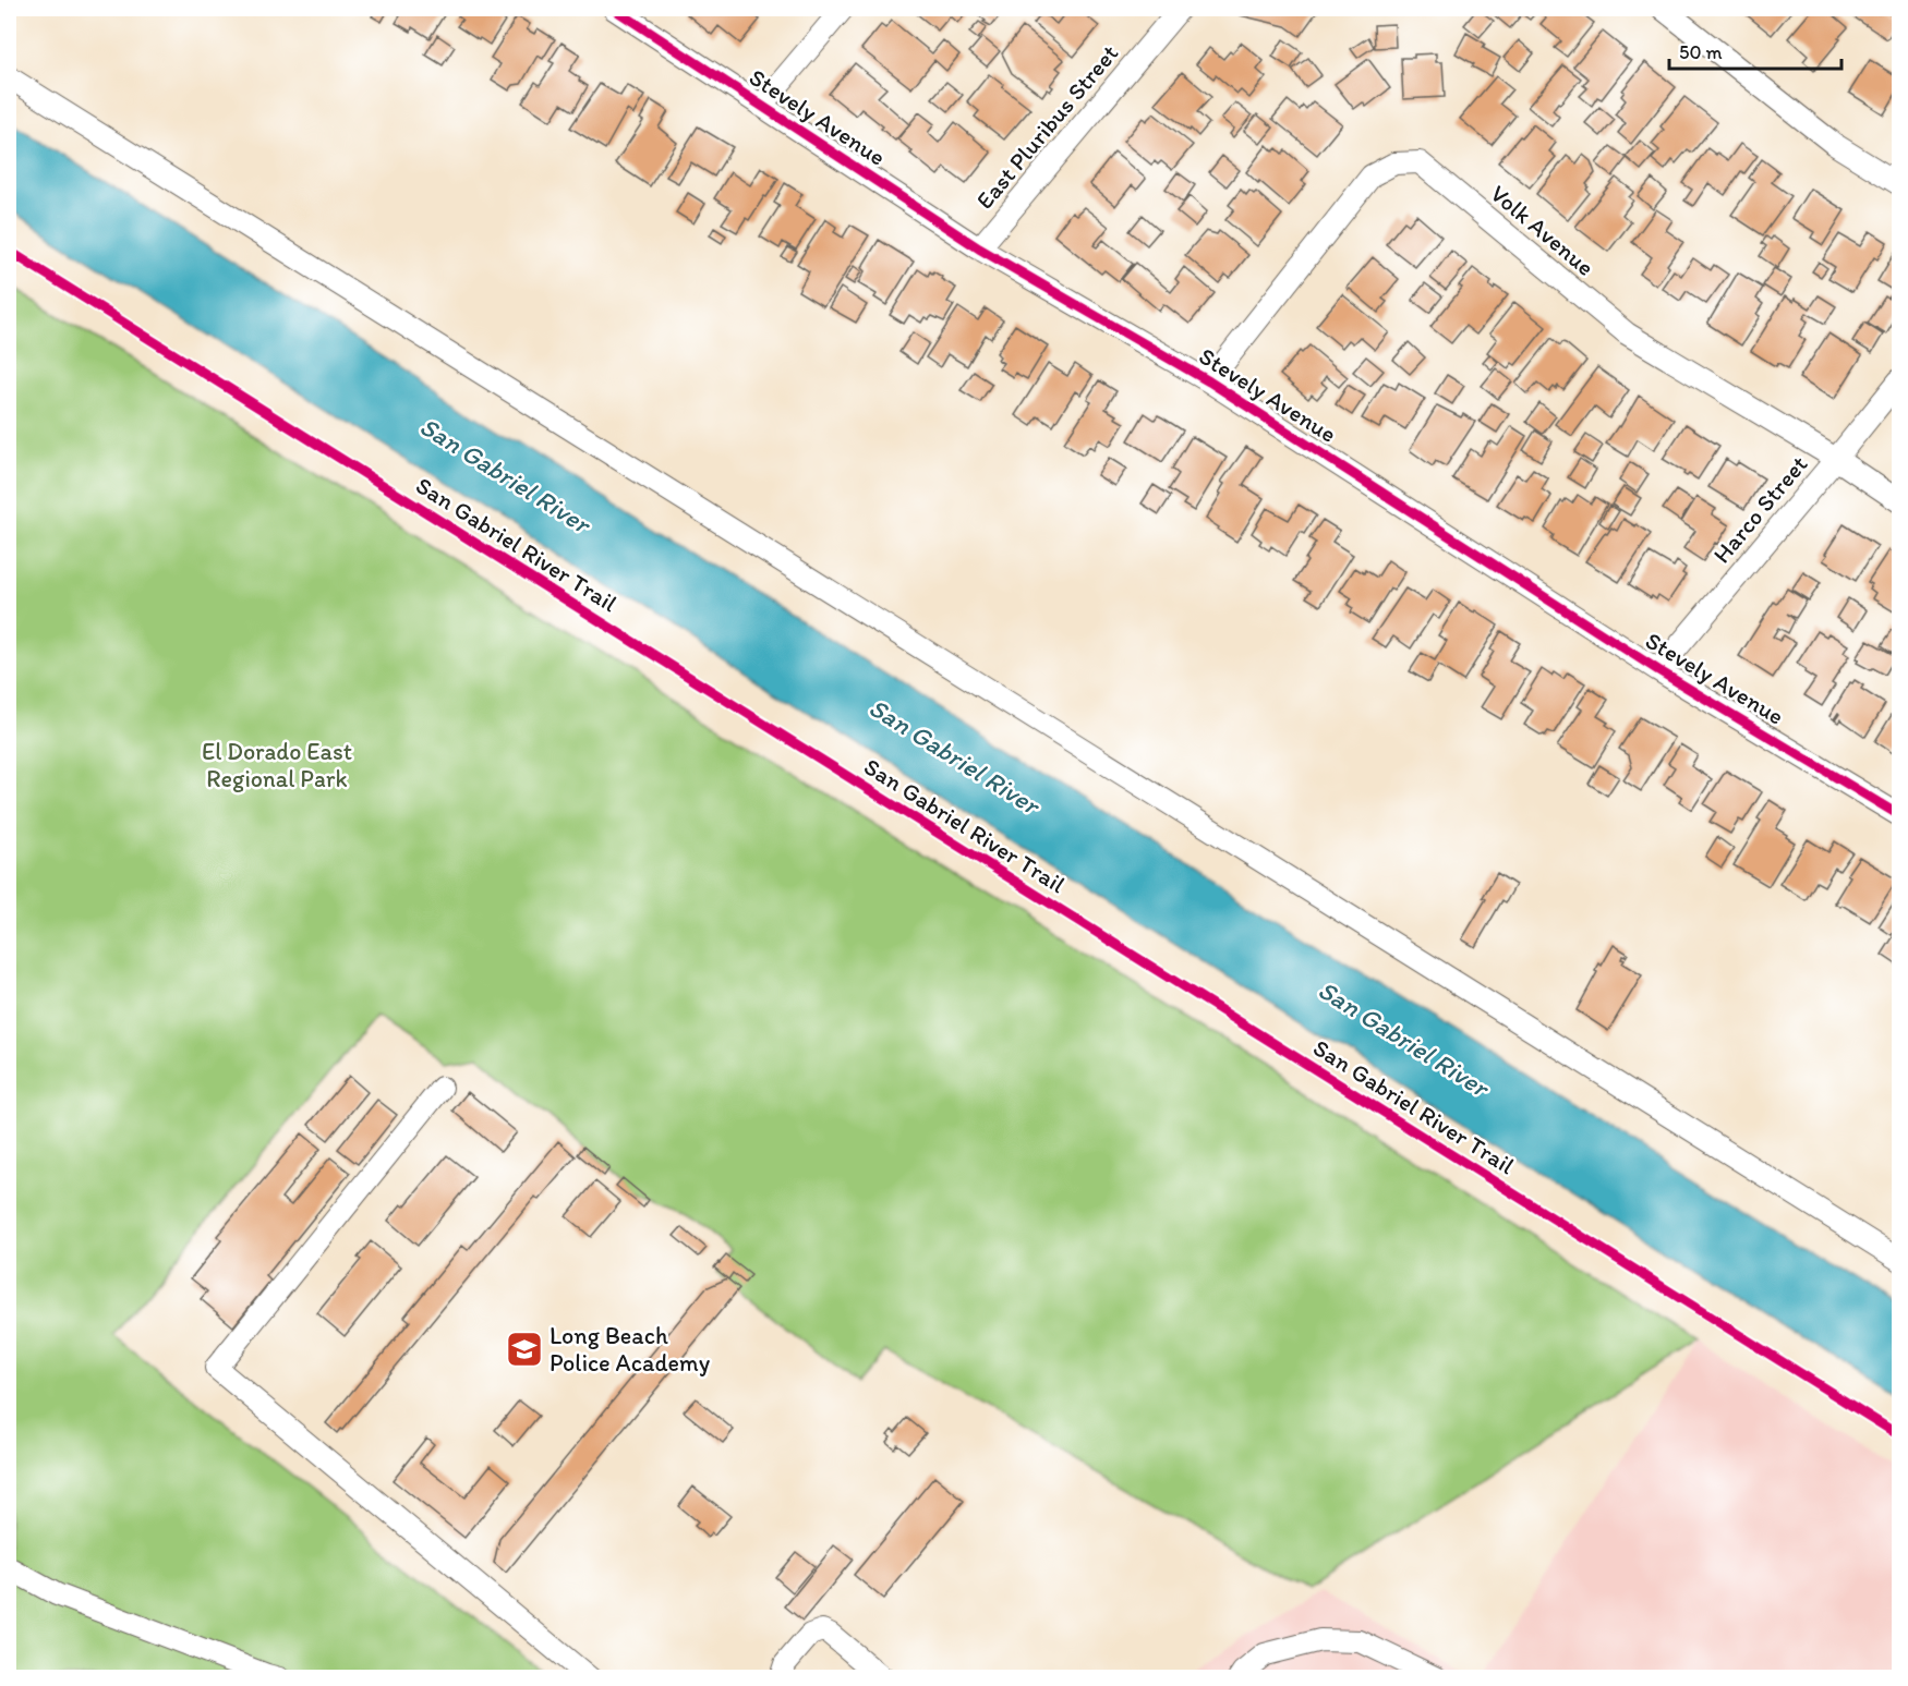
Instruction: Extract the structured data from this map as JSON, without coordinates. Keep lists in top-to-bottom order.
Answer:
{
  "streets": {
    "street": [
      "Stevely Avenue",
      "East Pluribus Street",
      "Volk Avenue",
      "Harco Street"
    ],
    "cycle path": ["San Gabriel River Trail"]
  },
  "crossings": [
    ["Stevely Avenue", "East Pluribus Street"],
    ["Stevely Avenue", "Volk Avenue"],
    ["Stevely Avenue", "Harco Street"],
    ["Volk Avenue", "Harco Street"]
  ],
  "water": ["San Gabriel River"],
  "parks": ["El Dorado East Regional Park"],
  "places": {
    "school or university": ["Long Beach Police Academy"]
  },
  "scale_bar": "50 m"
}
